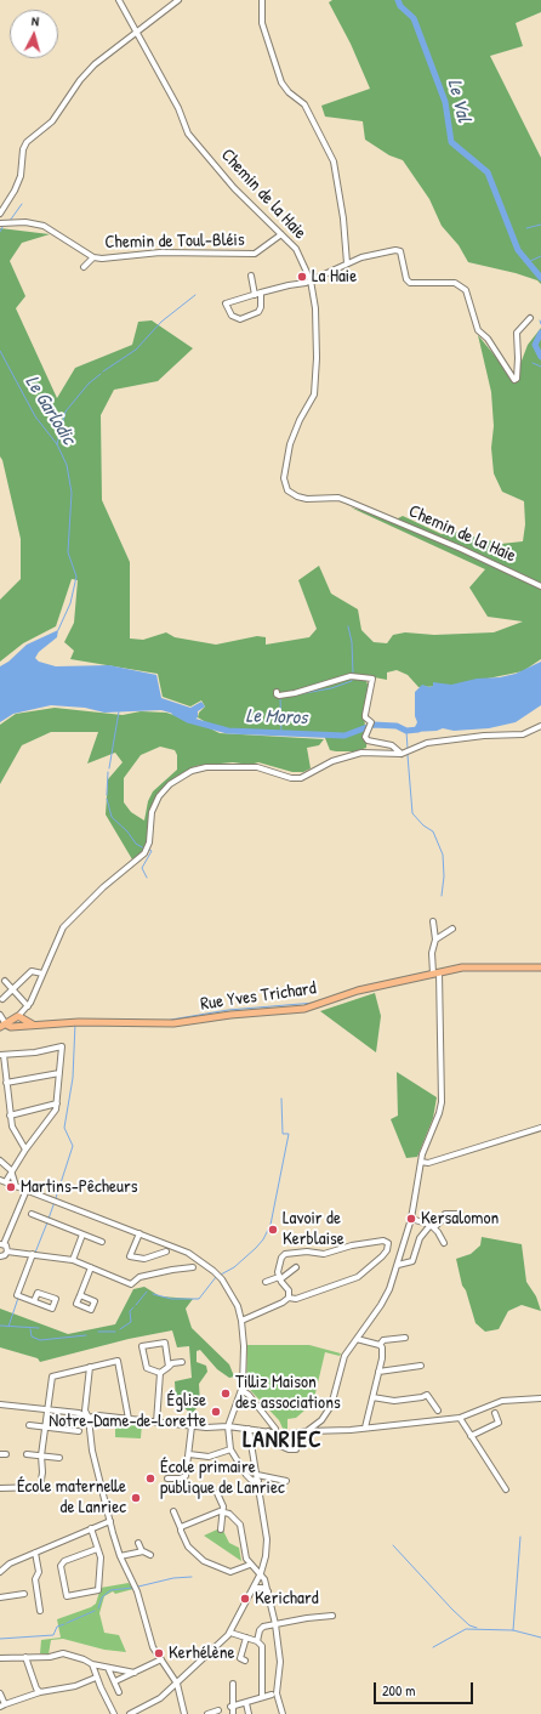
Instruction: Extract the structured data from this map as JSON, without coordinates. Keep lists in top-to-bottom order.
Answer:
{
  "streets": {
    "main road": ["Rue Yves Trichard"],
    "street": ["Chemin de la Haie", "Chemin de Toul-Bléis"]
  },
  "crossings": [
    ["Chemin de la Haie", "Chemin de Toul-Bléis"]
  ],
  "districts": ["LANRIEC"],
  "water": ["Le Val", "Le Garlodic", "Le Moros"],
  "places": [
    "La Haie",
    "Martins-Pêcheurs",
    "Kersalomon",
    "Lavoir de Kerblaise",
    "Tilliz Maison des associations",
    "Église Notre-Dame-de-Lorette",
    "École primaire publique de Lanriec",
    "École maternelle de Lanriec",
    "Kerichard",
    "Kerhélène"
  ],
  "scale_bar": "200 m",
  "north": "top"
}
